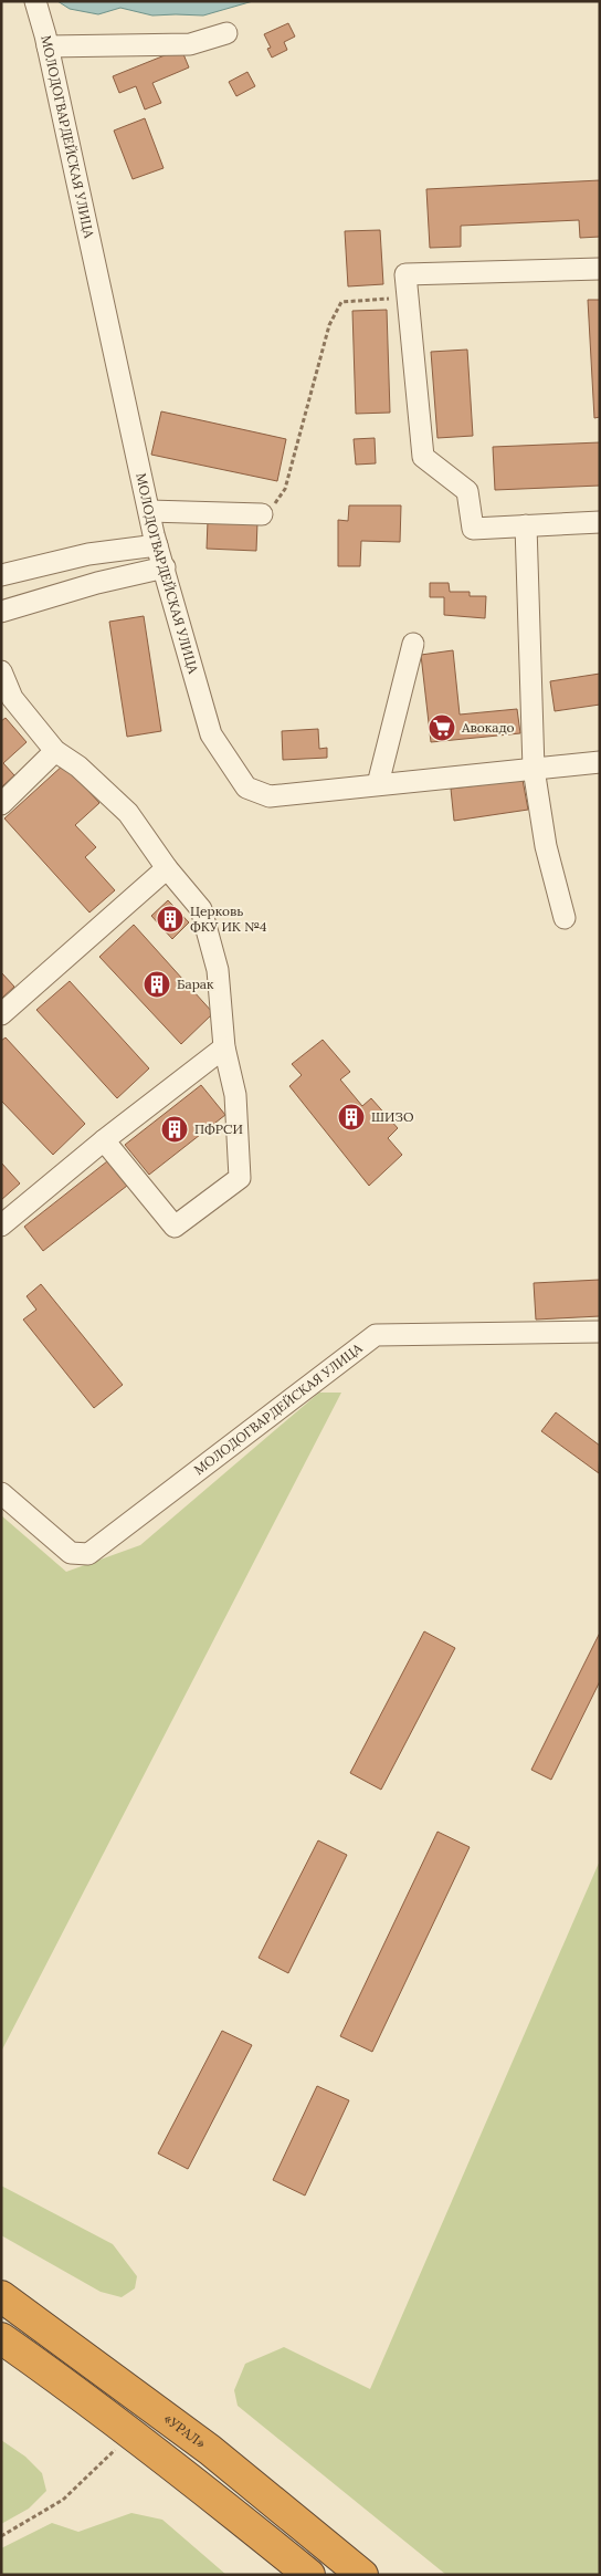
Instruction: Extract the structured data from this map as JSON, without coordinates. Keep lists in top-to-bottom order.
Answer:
{
  "streets": {
    "highway": ["«УРАЛ»"],
    "street": ["МОЛОДОГВАРДЕЙСКАЯ УЛИЦА"]
  },
  "places": {
    "supermarket": ["Авокадо"],
    "building": [
      "Церковь ФКУ ИК №4",
      "Барак",
      "ШИЗО",
      "ПФРСИ"
    ]
  }
}
